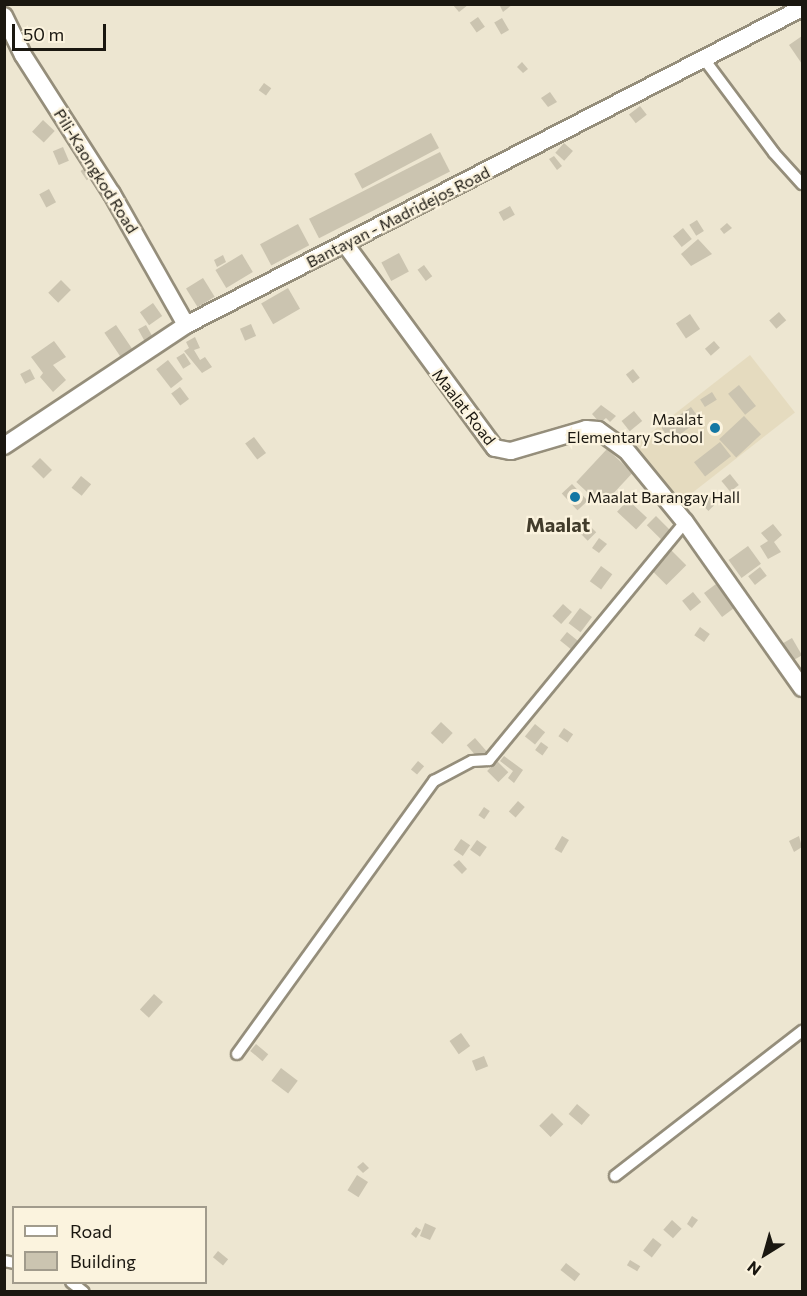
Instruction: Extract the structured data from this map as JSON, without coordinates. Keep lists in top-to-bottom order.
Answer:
{
  "streets": {
    "street": ["Pili-Kaongkod Road", "Bantayan - Madridejos Road", "Maalat Road"]
  },
  "crossings": [
    ["Pili-Kaongkod Road", "Bantayan - Madridejos Road"],
    ["Bantayan - Madridejos Road", "Maalat Road"]
  ],
  "districts": ["Maalat"],
  "places": ["Maalat Elementary School", "Maalat Barangay Hall"],
  "legend": ["Road", "Building"],
  "scale_bar": "50 m",
  "north": "bottom left"
}
